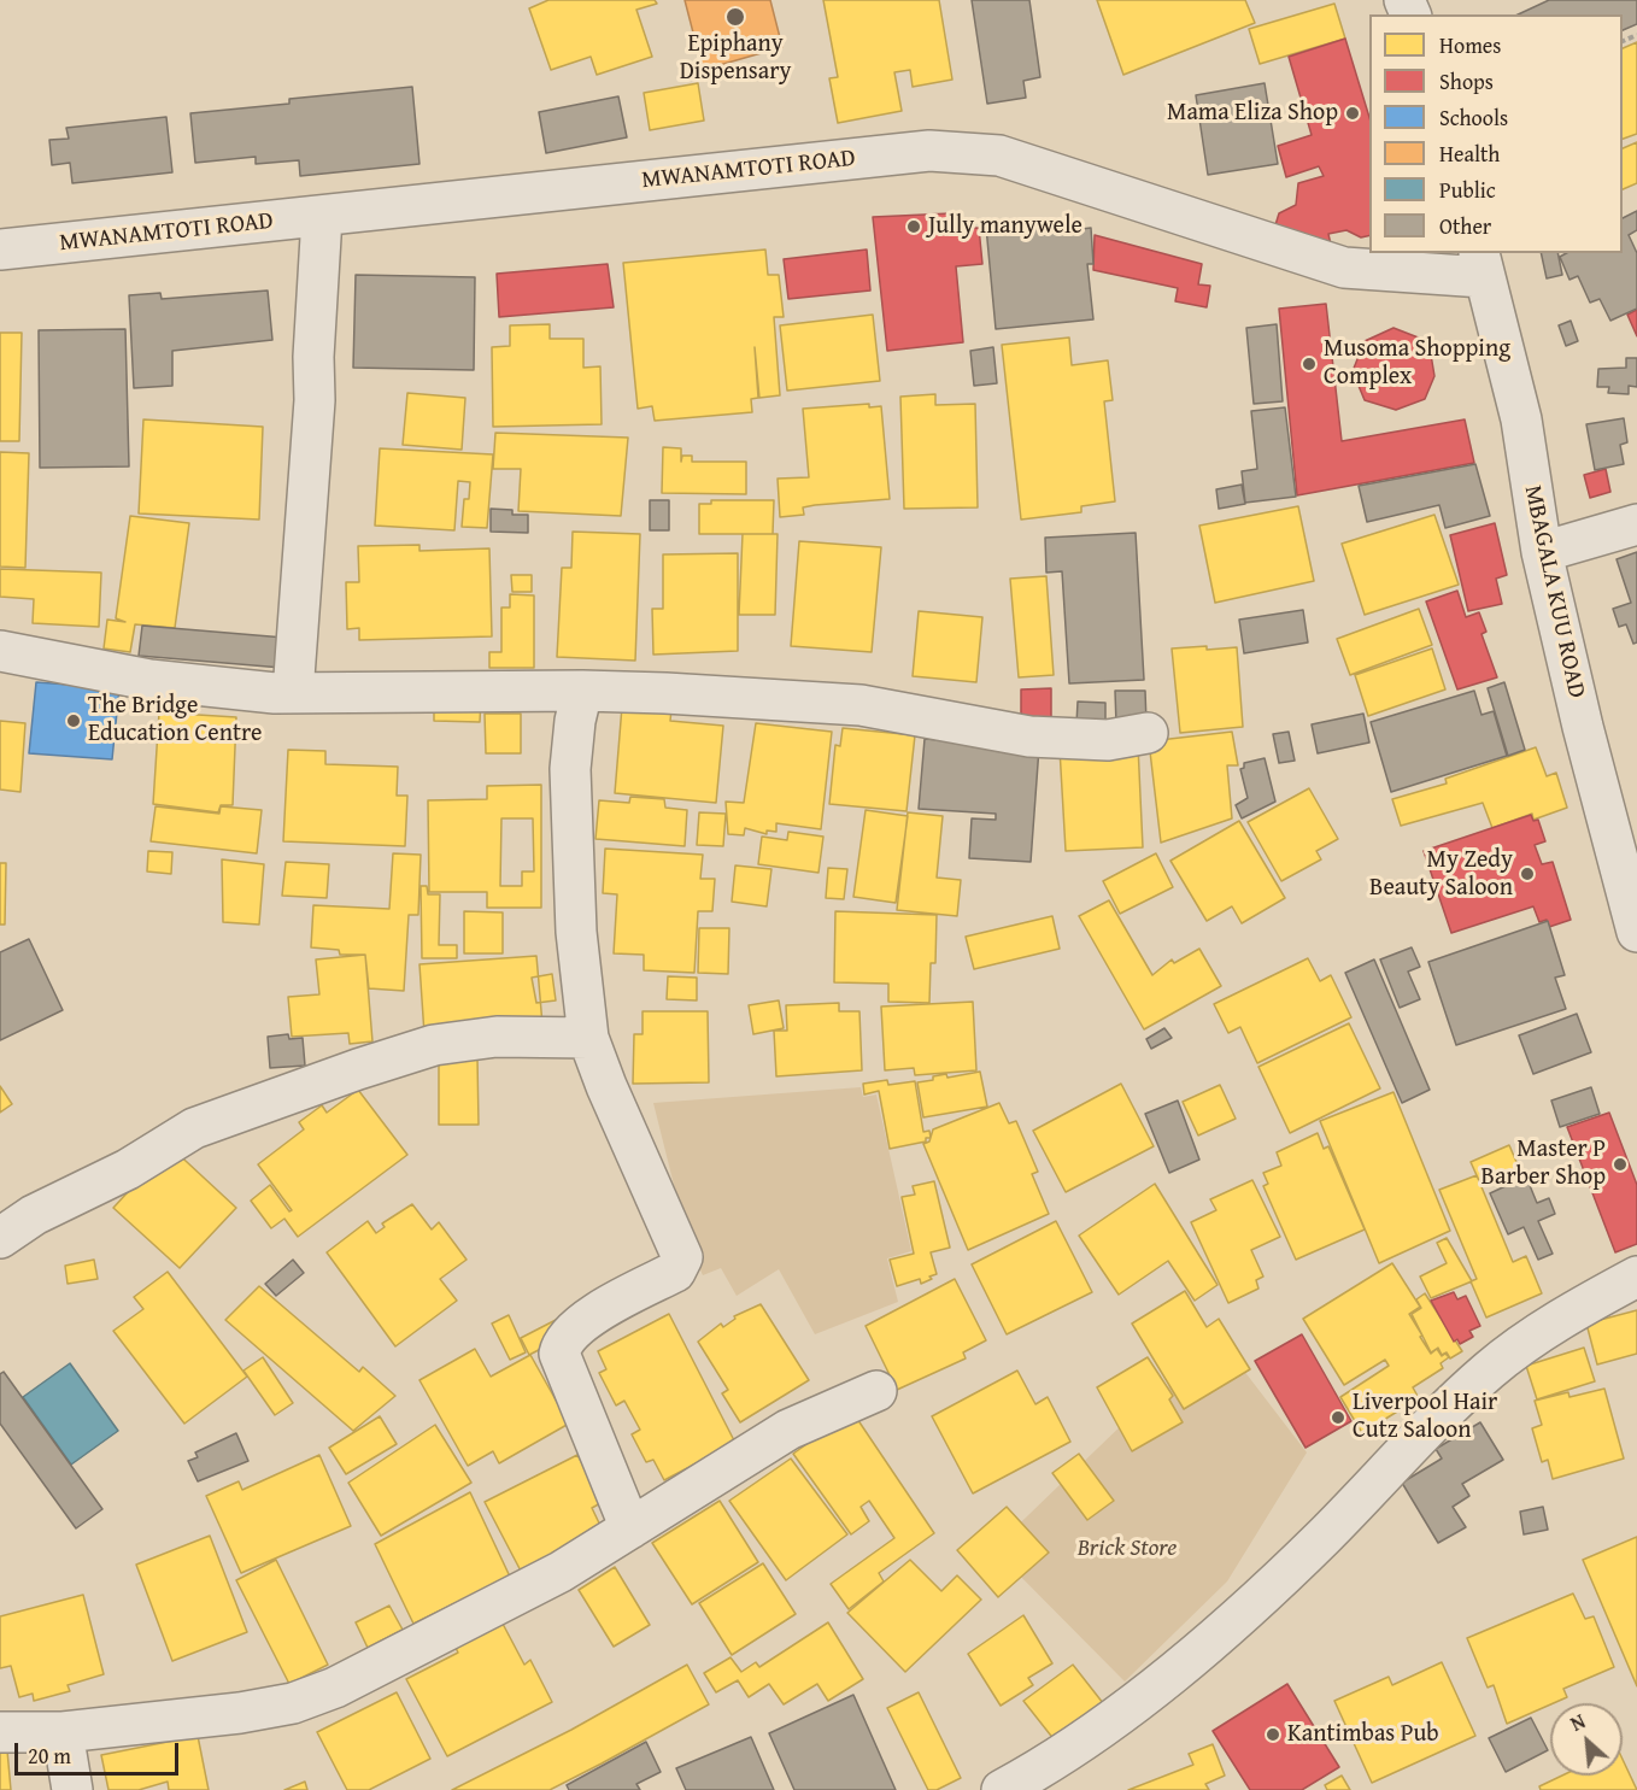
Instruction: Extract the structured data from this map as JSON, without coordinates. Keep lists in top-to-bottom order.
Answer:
{
  "streets": {
    "street": ["MWANAMTOTI ROAD", "MBAGALA KUU ROAD"]
  },
  "crossings": [
    ["MWANAMTOTI ROAD", "MBAGALA KUU ROAD"]
  ],
  "parks": ["Brick Store"],
  "places": [
    "Epiphany Dispensary",
    "Mama Eliza Shop",
    "Jully manywele",
    "Musoma Shopping Complex",
    "The Bridge Education Centre",
    "My Zedy Beauty Saloon",
    "Master P Barber Shop",
    "Liverpool Hair Cutz Saloon",
    "Kantimbas Pub"
  ],
  "legend": [
    "Homes",
    "Shops",
    "Schools",
    "Health",
    "Public",
    "Other"
  ],
  "scale_bar": "20 m",
  "north": "top left"
}
